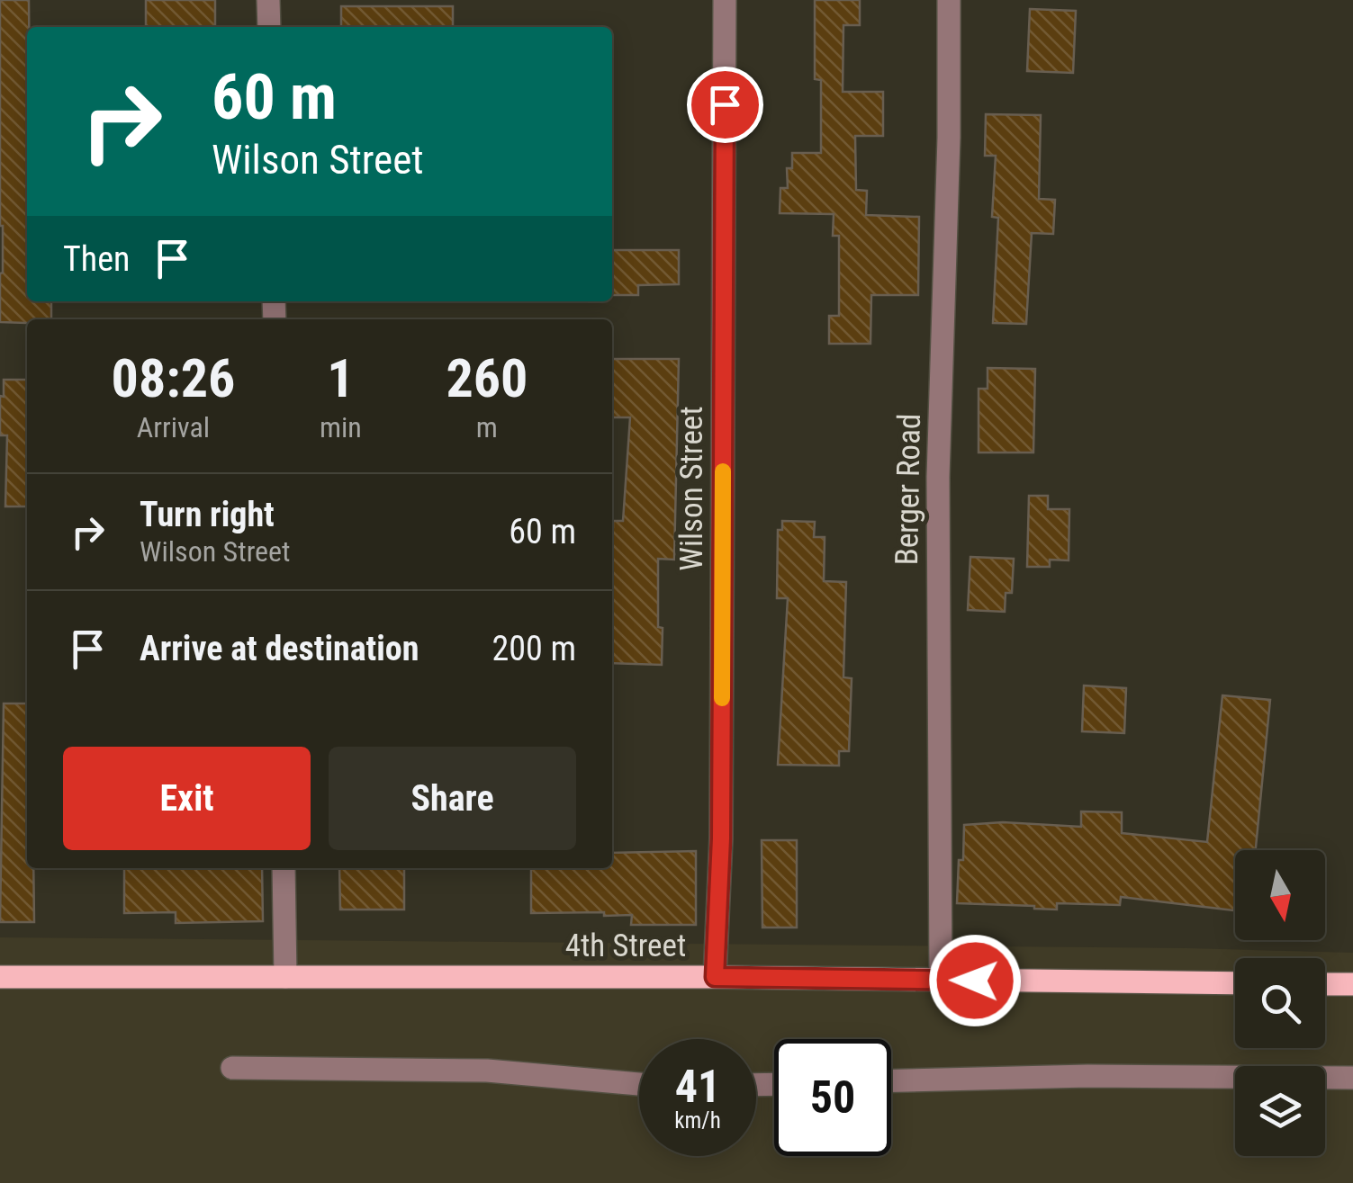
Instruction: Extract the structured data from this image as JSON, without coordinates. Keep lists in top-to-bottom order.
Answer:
{
  "streets": {
    "main road": ["4th Street"],
    "street": ["Wilson Street", "Berger Road"]
  },
  "crossings": [
    ["Wilson Street", "4th Street"],
    ["Berger Road", "4th Street"]
  ],
  "north": "bottom",
  "page": {
    "turn": ["60 m", "Wilson Street"],
    "then": "Then",
    "eta": [
      "08:26",
      "Arrival",
      "1",
      "min",
      "260",
      "m"
    ],
    "list": [
      {
        "name": "Turn right",
        "note": "Wilson Street",
        "value": "60 m"
      },
      {
        "name": "Arrive at destination",
        "value": "200 m"
      }
    ],
    "buttons": ["Exit", "Share"],
    "speed": "41 km/h",
    "limit": "50"
  }
}
